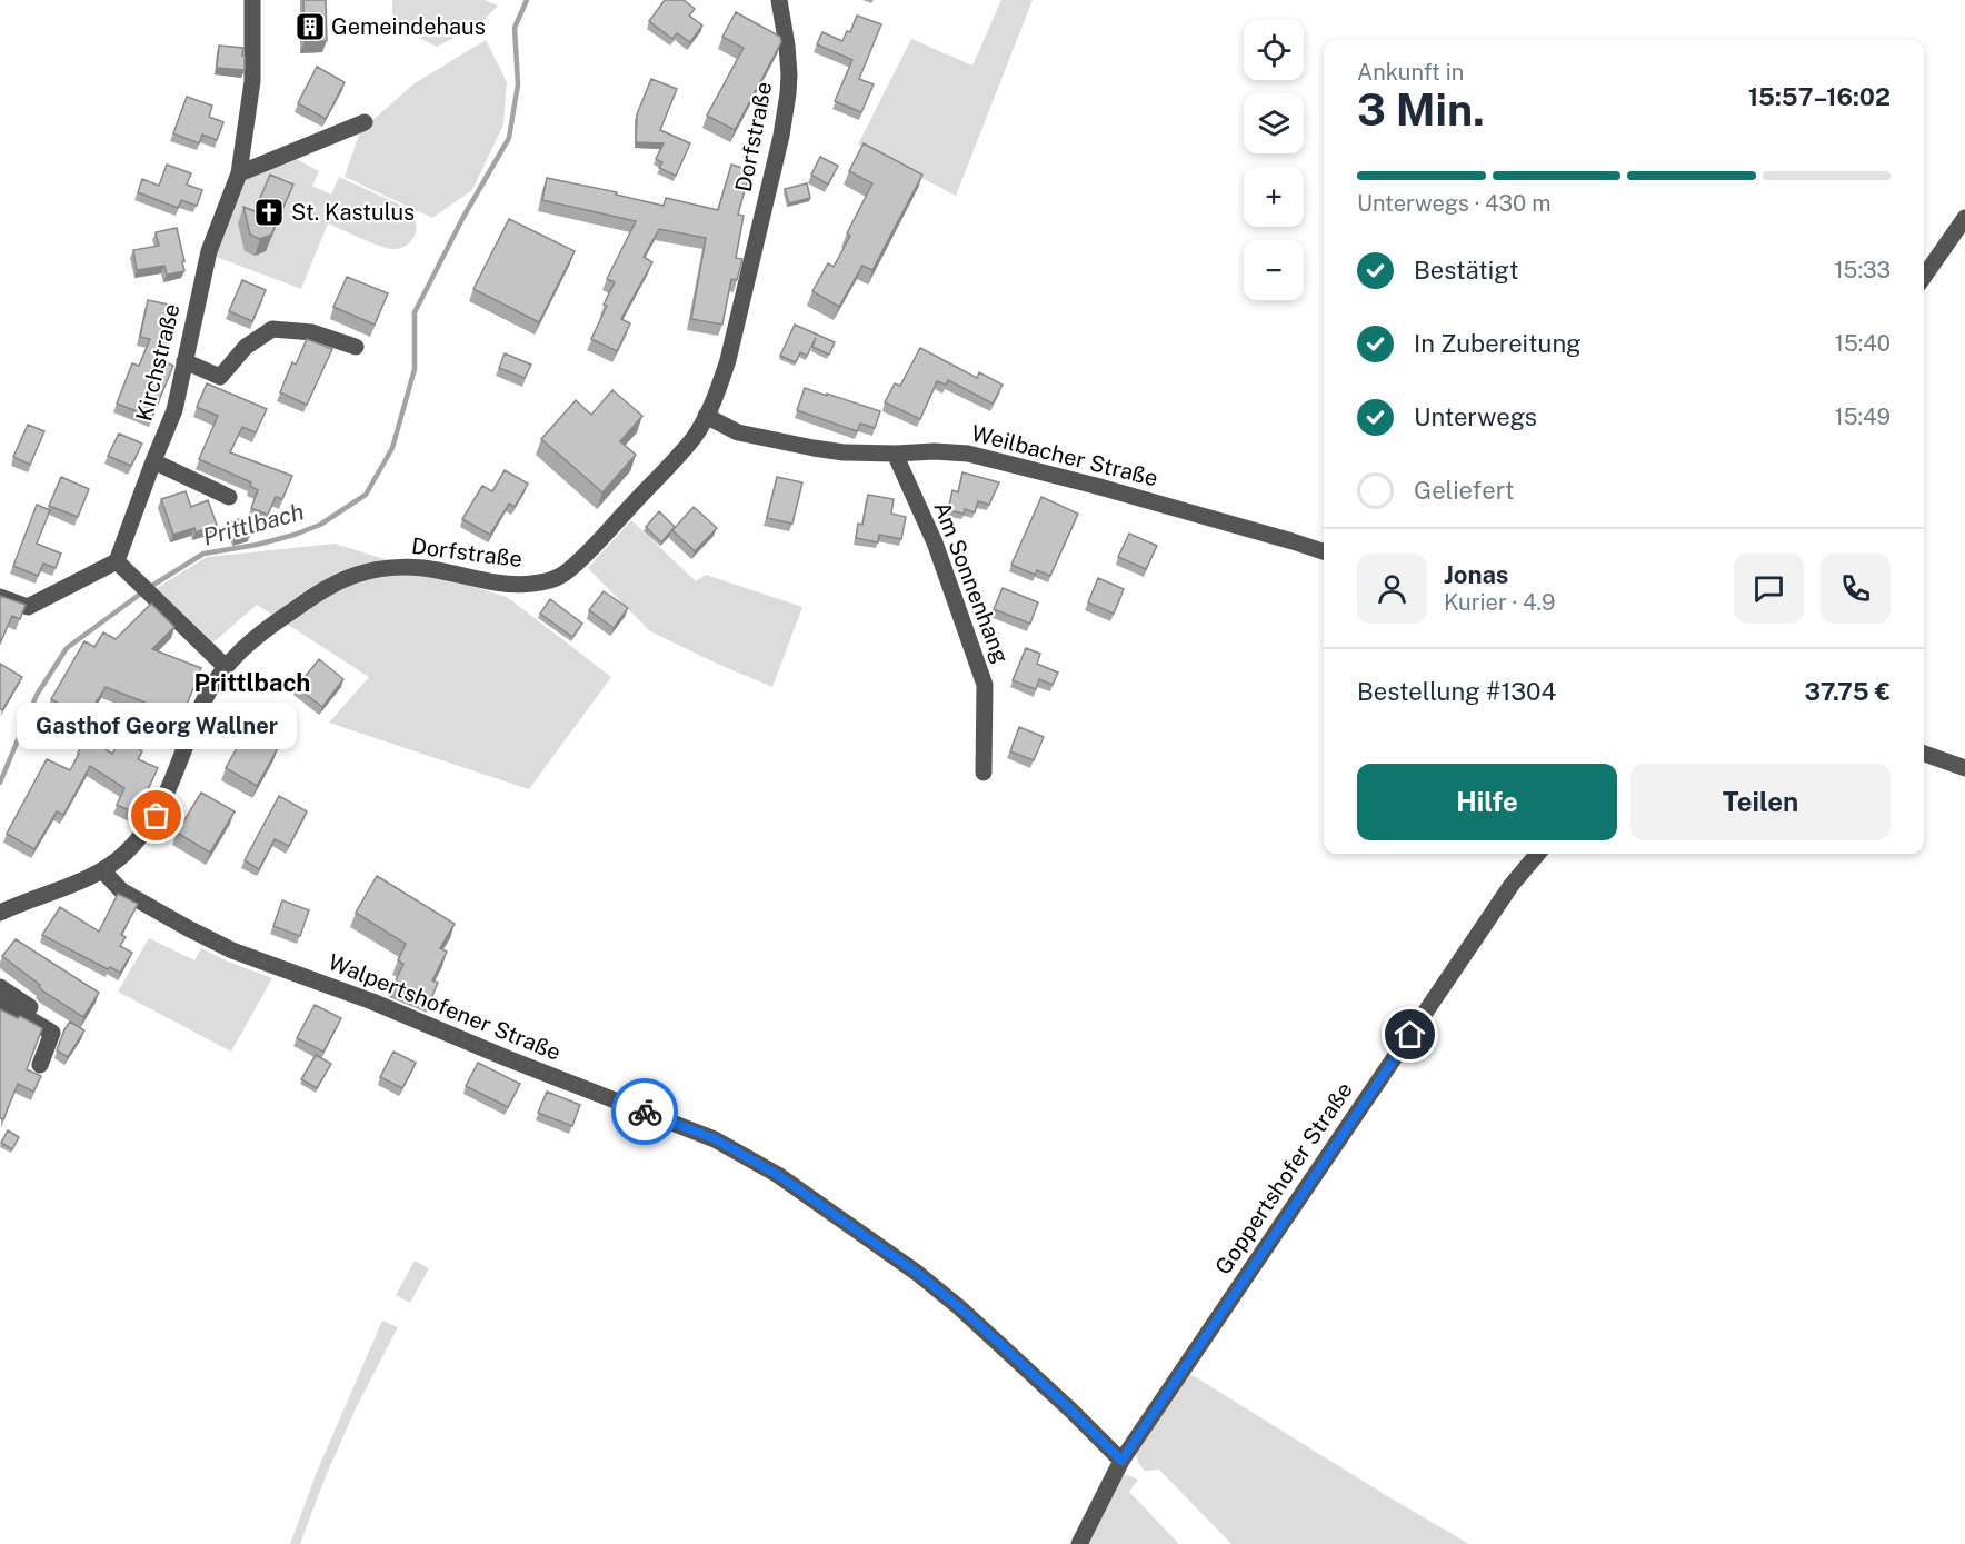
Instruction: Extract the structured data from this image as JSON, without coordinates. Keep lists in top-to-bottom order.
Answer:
{
  "streets": {
    "street": [
      "Dorfstraße",
      "Kirchstraße",
      "Weilbacher Straße",
      "Am Sonnenhang",
      "Walpertshofener Straße",
      "Goppertshofer Straße"
    ]
  },
  "crossings": [
    ["Dorfstraße", "Weilbacher Straße"],
    ["Dorfstraße", "Walpertshofener Straße"],
    ["Weilbacher Straße", "Am Sonnenhang"],
    ["Walpertshofener Straße", "Goppertshofer Straße"]
  ],
  "districts": ["Prittlbach"],
  "water": ["Prittlbach"],
  "places": {
    "building": ["Gemeindehaus"],
    "church": ["St. Kastulus"],
    "other": ["Gasthof Georg Wallner"]
  },
  "page": {
    "map_buttons": ["+", "−"],
    "heading": ["3 Min.", "Ankunft in", "15:57–16:02"],
    "panel": [
      "Jonas",
      "Kurier · 4.9",
      "Bestellung #1304",
      "37.75 €"
    ],
    "bar": "Unterwegs · 430 m",
    "list": [
      ["Bestätigt", "15:33"],
      ["In Zubereitung", "15:40"],
      ["Unterwegs", "15:49"],
      "Geliefert"
    ],
    "bubble": "Gasthof Georg Wallner",
    "buttons": ["Hilfe", "Teilen"]
  }
}
